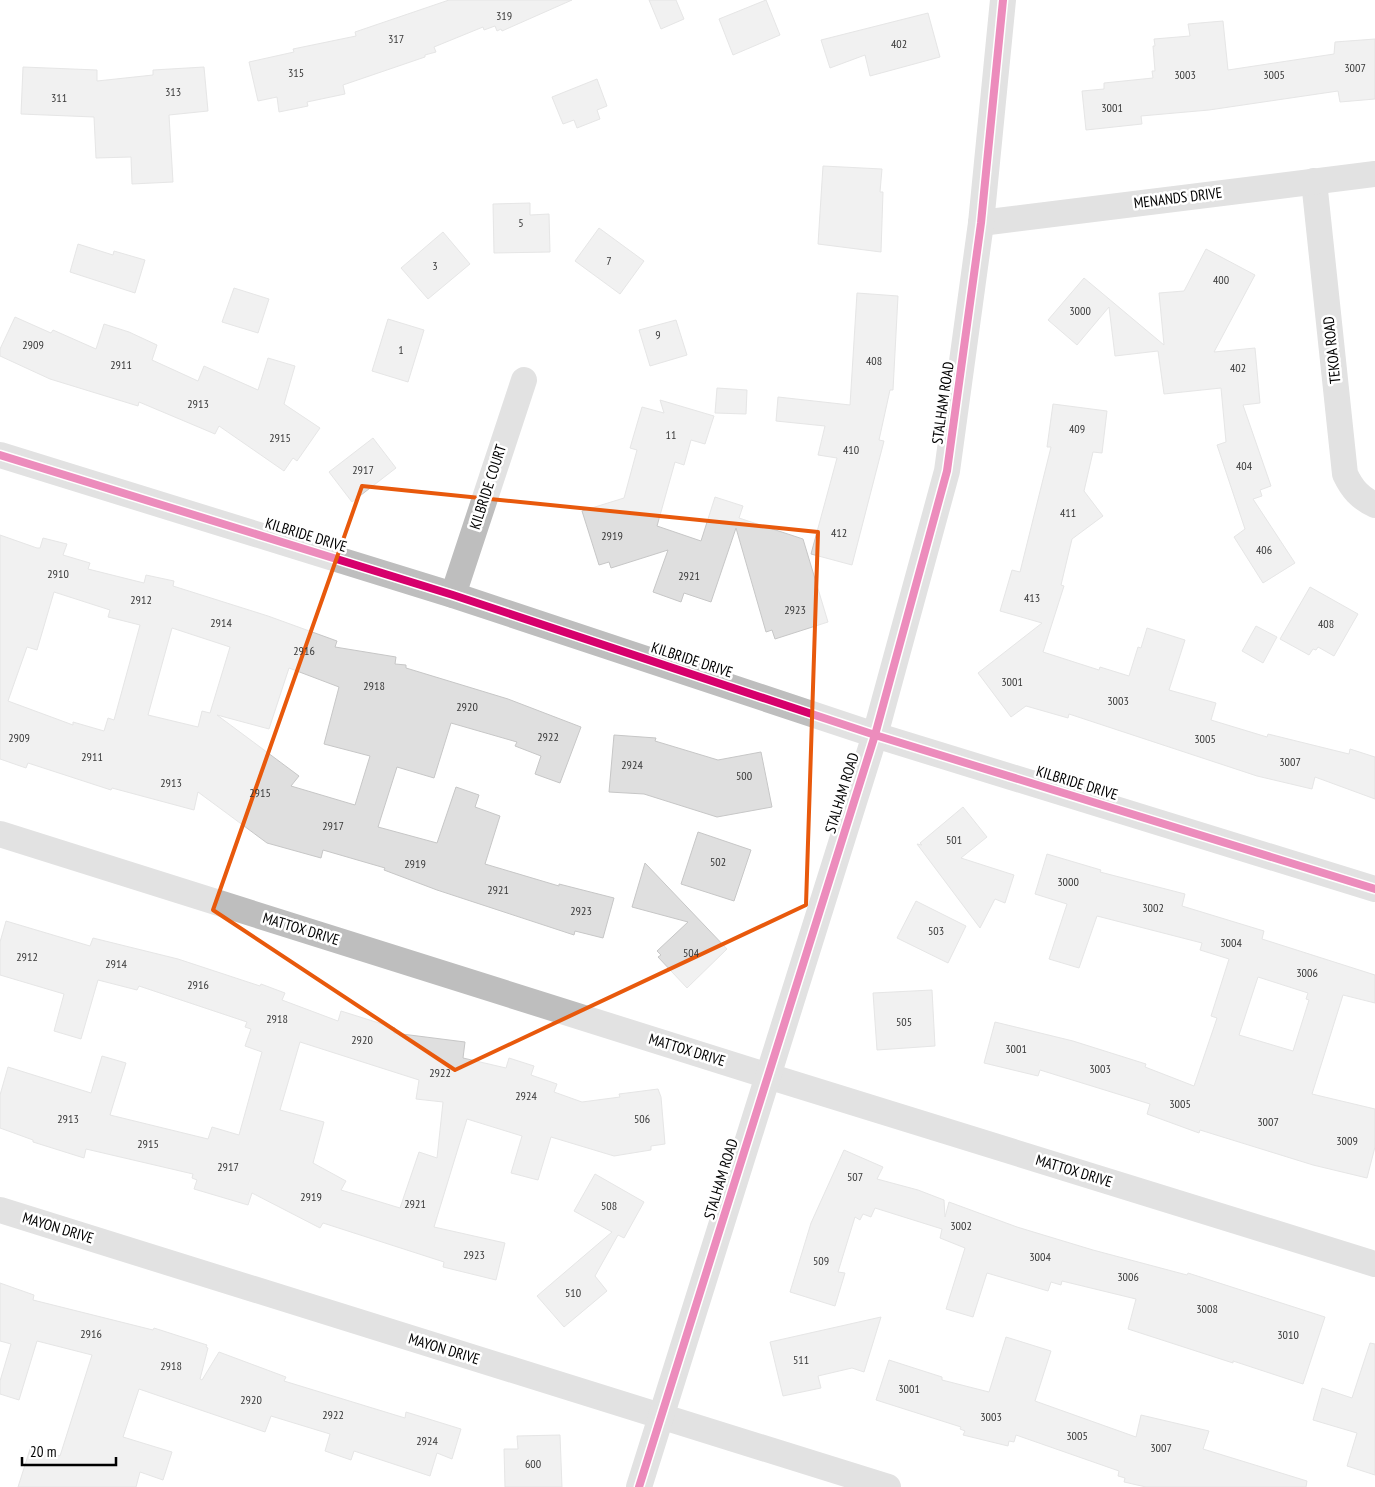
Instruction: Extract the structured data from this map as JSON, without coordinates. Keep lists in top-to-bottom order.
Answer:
{
  "streets": {
    "street": [
      "MENANDS DRIVE",
      "TEKOA ROAD",
      "STALHAM ROAD",
      "KILBRIDE COURT",
      "KILBRIDE DRIVE",
      "MATTOX DRIVE",
      "MAYON DRIVE"
    ]
  },
  "crossings": [
    ["MENANDS DRIVE", "TEKOA ROAD"],
    ["MENANDS DRIVE", "STALHAM ROAD"],
    ["STALHAM ROAD", "KILBRIDE DRIVE"],
    ["STALHAM ROAD", "MATTOX DRIVE"],
    ["STALHAM ROAD", "MAYON DRIVE"],
    ["KILBRIDE COURT", "KILBRIDE DRIVE"]
  ],
  "house_numbers": [
    "319",
    "317",
    "402",
    "3007",
    "315",
    "3003",
    "3005",
    "313",
    "311",
    "3001",
    "5",
    "7",
    "3",
    "400",
    "3000",
    "9",
    "2909",
    "1",
    "408",
    "2911",
    "402",
    "2913",
    "409",
    "11",
    "2915",
    "410",
    "404",
    "2917",
    "411",
    "412",
    "2919",
    "406",
    "2910",
    "2921",
    "413",
    "2912",
    "2923",
    "2914",
    "408",
    "2916",
    "3001",
    "2918",
    "3003",
    "2920",
    "2922",
    "2909",
    "3005",
    "2911",
    "3007",
    "2924",
    "500",
    "2913",
    "2915",
    "2917",
    "501",
    "502",
    "2919",
    "3000",
    "2921",
    "3002",
    "2923",
    "503",
    "3004",
    "504",
    "2912",
    "2914",
    "3006",
    "2916",
    "2918",
    "505",
    "2920",
    "3001",
    "3003",
    "2922",
    "2924",
    "3005",
    "2913",
    "506",
    "3007",
    "3009",
    "2915",
    "2917",
    "507",
    "2919",
    "2921",
    "508",
    "3002",
    "2923",
    "3004",
    "509",
    "3006",
    "510",
    "3008",
    "2916",
    "3010",
    "511",
    "2918",
    "3001",
    "2920",
    "2922",
    "3003",
    "3005",
    "2924",
    "3007",
    "600"
  ],
  "scale_bar": "20 m"
}
